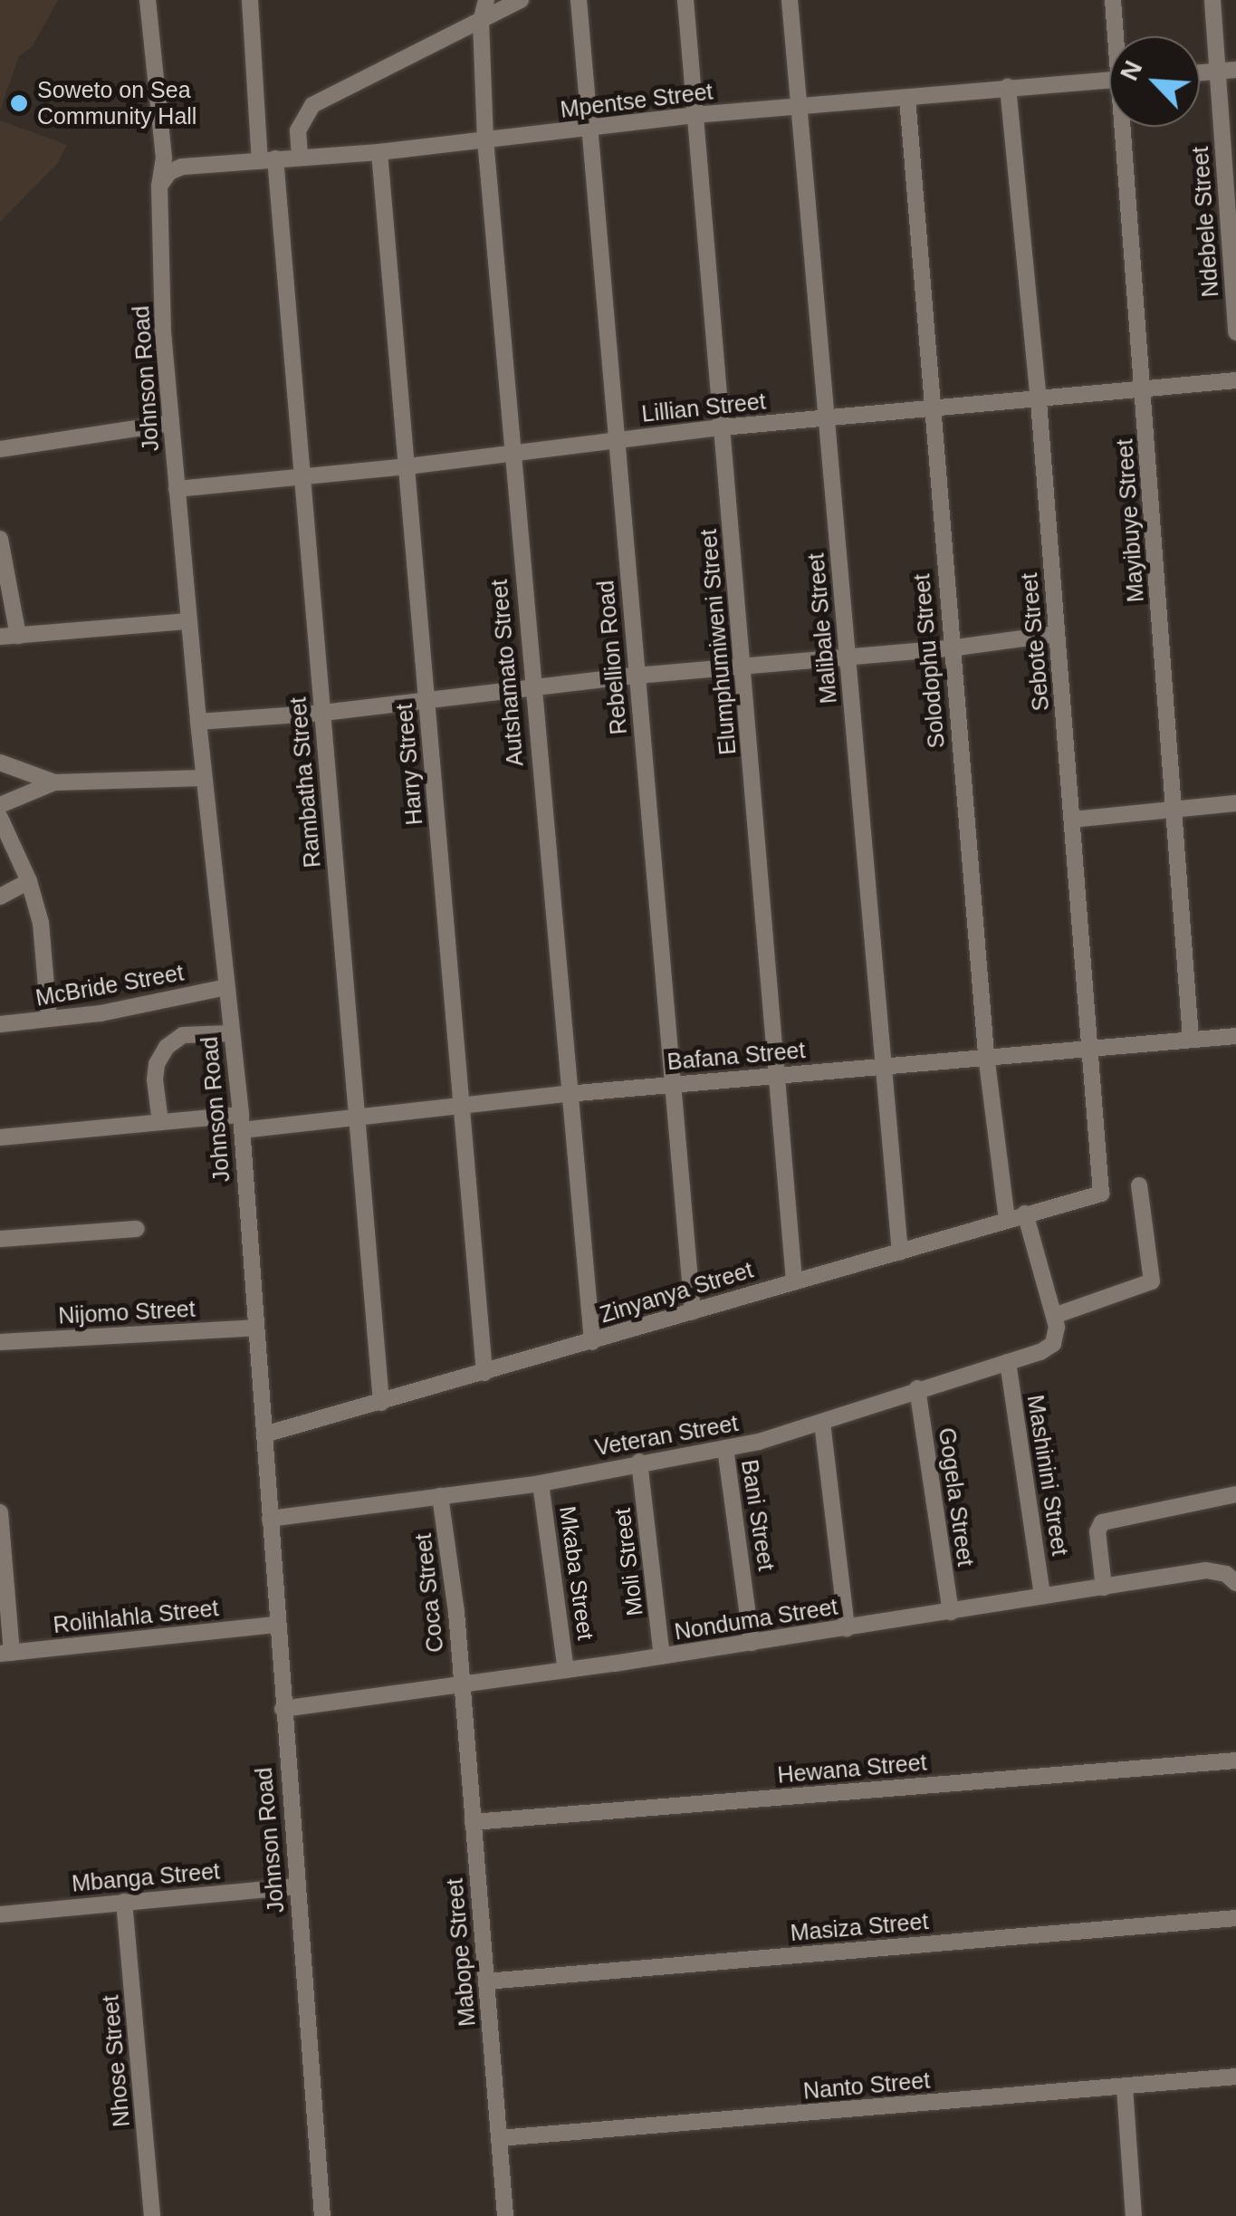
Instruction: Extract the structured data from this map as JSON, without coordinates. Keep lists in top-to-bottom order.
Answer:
{
  "streets": {
    "street": [
      "Mpentse Street",
      "Ndebele Street",
      "Johnson Road",
      "Lillian Street",
      "Mayibuye Street",
      "Malibale Street",
      "Elumphumiweni Street",
      "Sebote Street",
      "Rebellion Road",
      "Solodophu Street",
      "Autshamato Street",
      "Harry Street",
      "Rambatha Street",
      "McBride Street",
      "Bafana Street",
      "Zinyanya Street",
      "Nijomo Street",
      "Veteran Street",
      "Mashinini Street",
      "Gogela Street",
      "Bani Street",
      "Moli Street",
      "Mkaba Street",
      "Coca Street",
      "Rolihlahla Street",
      "Nonduma Street",
      "Hewana Street",
      "Mbanga Street",
      "Masiza Street",
      "Mabope Street",
      "Nhose Street",
      "Nanto Street"
    ]
  },
  "crossings": [
    ["Mpentse Street", "Johnson Road"],
    ["Mpentse Street", "Malibale Street"],
    ["Mpentse Street", "Elumphumiweni Street"],
    ["Mpentse Street", "Sebote Street"],
    ["Mpentse Street", "Rebellion Road"],
    ["Mpentse Street", "Solodophu Street"],
    ["Mpentse Street", "Autshamato Street"],
    ["Mpentse Street", "Harry Street"],
    ["Mpentse Street", "Rambatha Street"],
    ["Johnson Road", "Lillian Street"],
    ["Johnson Road", "McBride Street"],
    ["Johnson Road", "Bafana Street"],
    ["Johnson Road", "Zinyanya Street"],
    ["Johnson Road", "Nijomo Street"],
    ["Johnson Road", "Veteran Street"],
    ["Johnson Road", "Rolihlahla Street"],
    ["Johnson Road", "Nonduma Street"],
    ["Johnson Road", "Mbanga Street"],
    ["Lillian Street", "Mayibuye Street"],
    ["Lillian Street", "Malibale Street"],
    ["Lillian Street", "Elumphumiweni Street"],
    ["Lillian Street", "Sebote Street"],
    ["Lillian Street", "Rebellion Road"],
    ["Lillian Street", "Solodophu Street"],
    ["Lillian Street", "Autshamato Street"],
    ["Lillian Street", "Harry Street"],
    ["Lillian Street", "Rambatha Street"],
    ["Mayibuye Street", "Bafana Street"],
    ["Malibale Street", "Bafana Street"],
    ["Malibale Street", "Zinyanya Street"],
    ["Elumphumiweni Street", "Bafana Street"],
    ["Elumphumiweni Street", "Zinyanya Street"],
    ["Sebote Street", "Bafana Street"],
    ["Sebote Street", "Zinyanya Street"],
    ["Rebellion Road", "Bafana Street"],
    ["Rebellion Road", "Zinyanya Street"],
    ["Solodophu Street", "Bafana Street"],
    ["Solodophu Street", "Zinyanya Street"],
    ["Autshamato Street", "Bafana Street"],
    ["Autshamato Street", "Zinyanya Street"],
    ["Harry Street", "Bafana Street"],
    ["Harry Street", "Zinyanya Street"],
    ["Rambatha Street", "Bafana Street"],
    ["Rambatha Street", "Zinyanya Street"],
    ["Veteran Street", "Mashinini Street"],
    ["Veteran Street", "Gogela Street"],
    ["Veteran Street", "Bani Street"],
    ["Veteran Street", "Moli Street"],
    ["Veteran Street", "Mkaba Street"],
    ["Veteran Street", "Coca Street"],
    ["Mashinini Street", "Nonduma Street"],
    ["Gogela Street", "Nonduma Street"],
    ["Bani Street", "Nonduma Street"],
    ["Moli Street", "Nonduma Street"],
    ["Mkaba Street", "Nonduma Street"],
    ["Coca Street", "Nonduma Street"],
    ["Coca Street", "Mabope Street"],
    ["Nonduma Street", "Mabope Street"],
    ["Hewana Street", "Mabope Street"],
    ["Mbanga Street", "Nhose Street"],
    ["Masiza Street", "Mabope Street"],
    ["Mabope Street", "Nanto Street"]
  ],
  "places": ["Soweto on Sea Community Hall"],
  "north": "top left"
}
